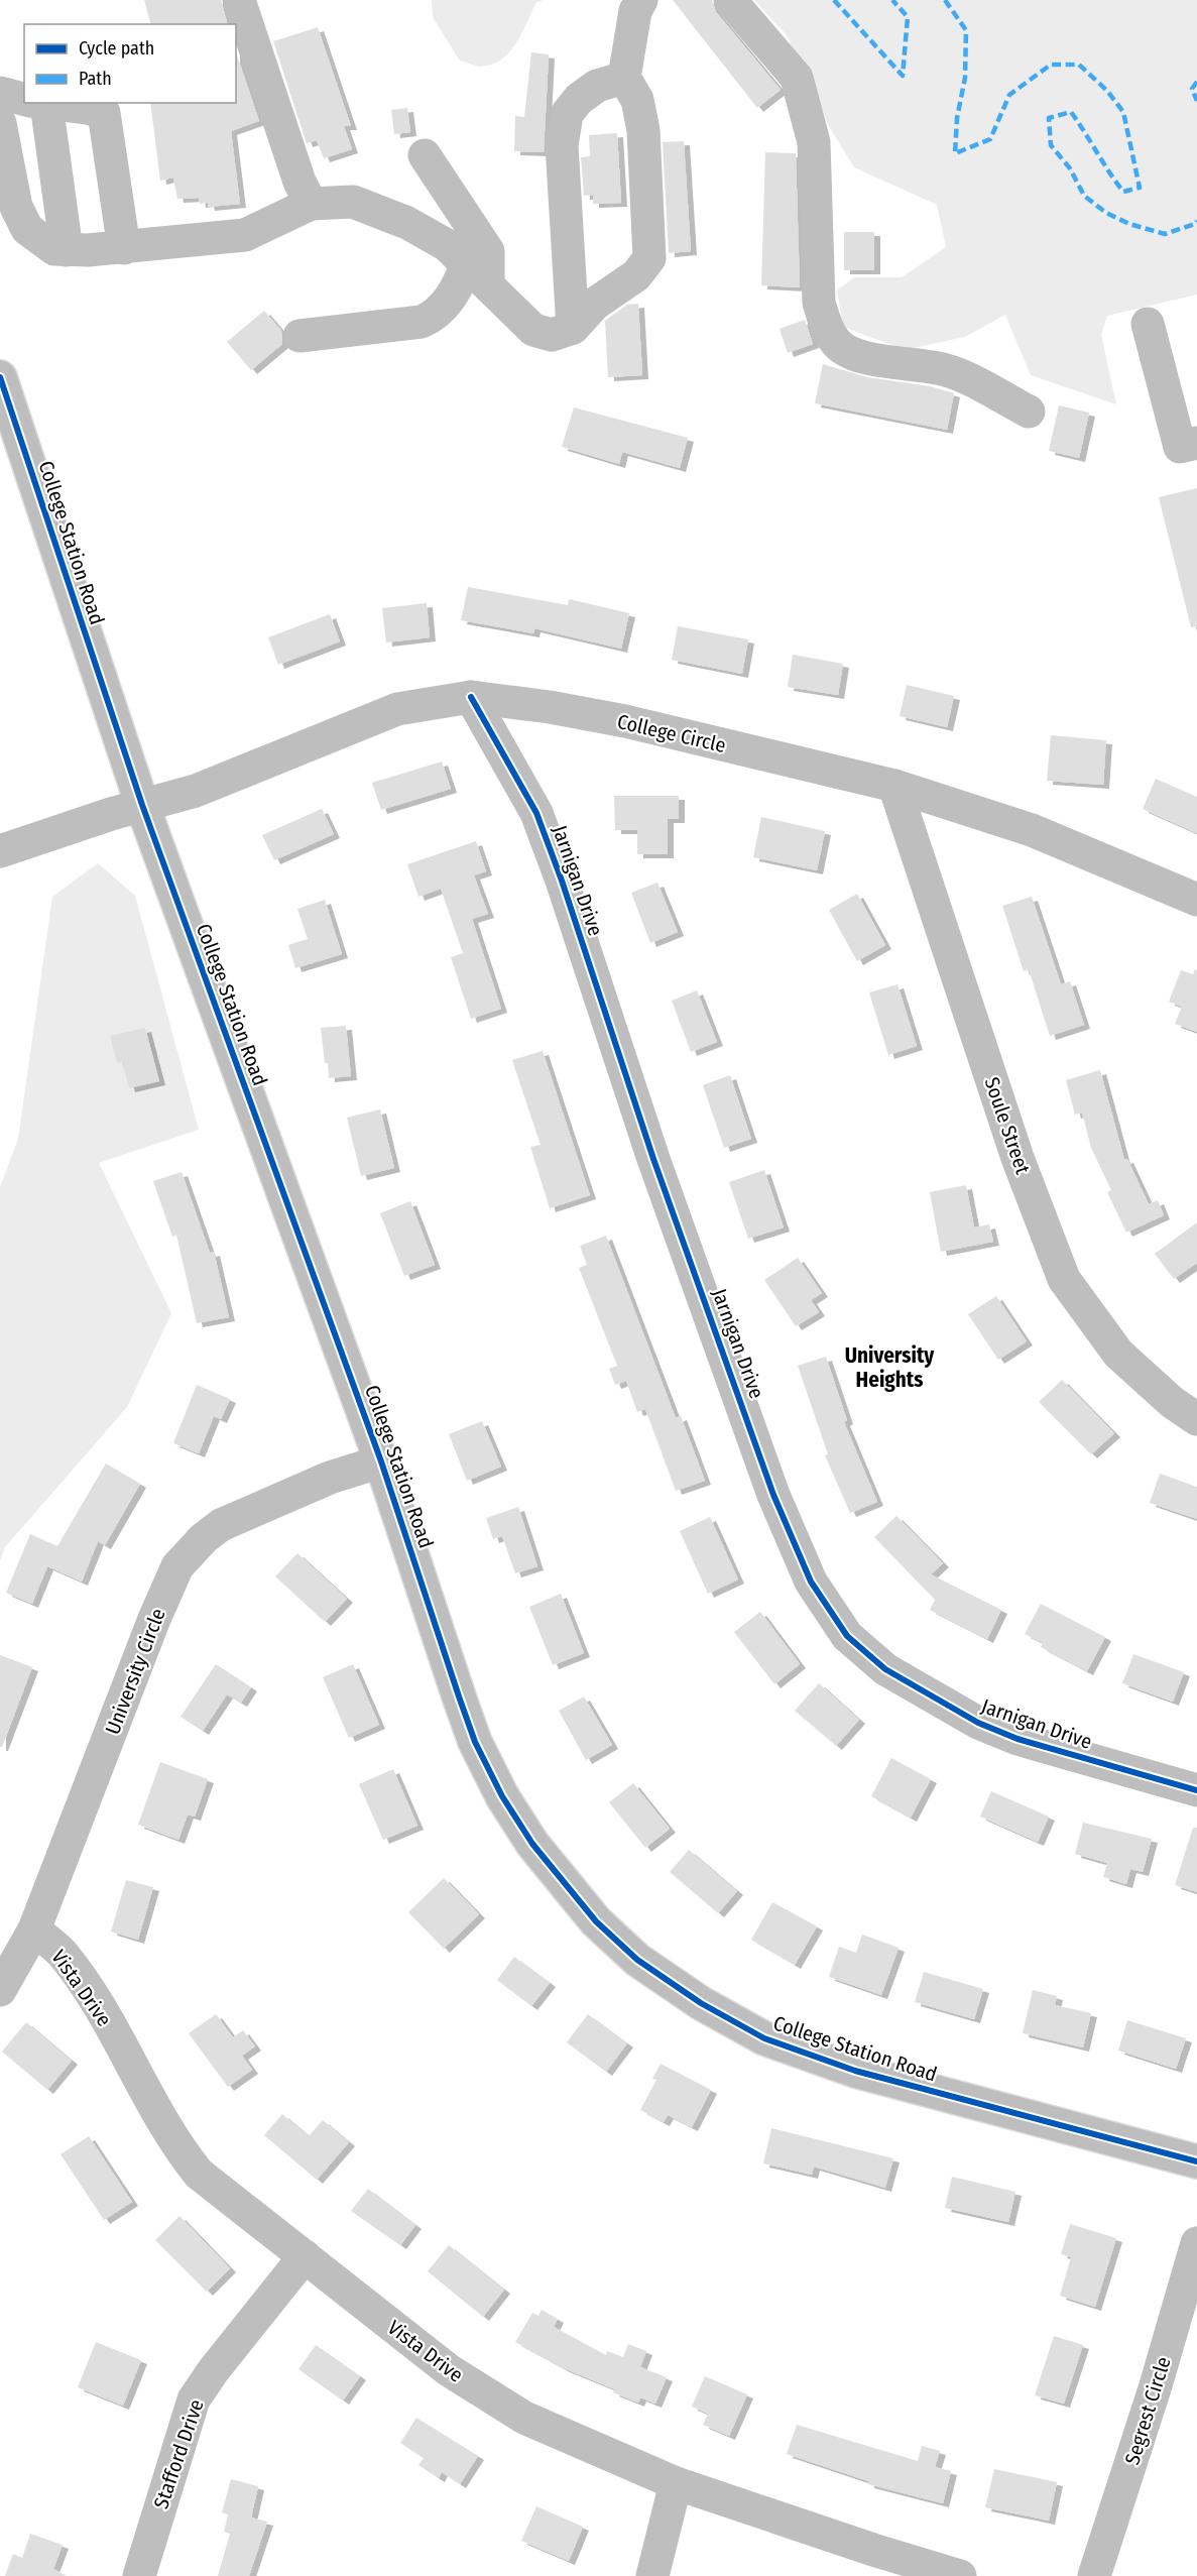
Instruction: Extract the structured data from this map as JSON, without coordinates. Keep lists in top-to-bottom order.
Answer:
{
  "streets": {
    "street": [
      "College Station Road",
      "College Circle",
      "Jarnigan Drive",
      "Soule Street",
      "University Circle",
      "Vista Drive",
      "Segrest Circle",
      "Stafford Drive"
    ]
  },
  "crossings": [
    ["College Station Road", "College Circle"],
    ["College Station Road", "University Circle"],
    ["College Circle", "Jarnigan Drive"],
    ["College Circle", "Soule Street"],
    ["University Circle", "Vista Drive"],
    ["Vista Drive", "Stafford Drive"]
  ],
  "districts": ["University Heights"],
  "legend": ["Cycle path", "Path"]
}
